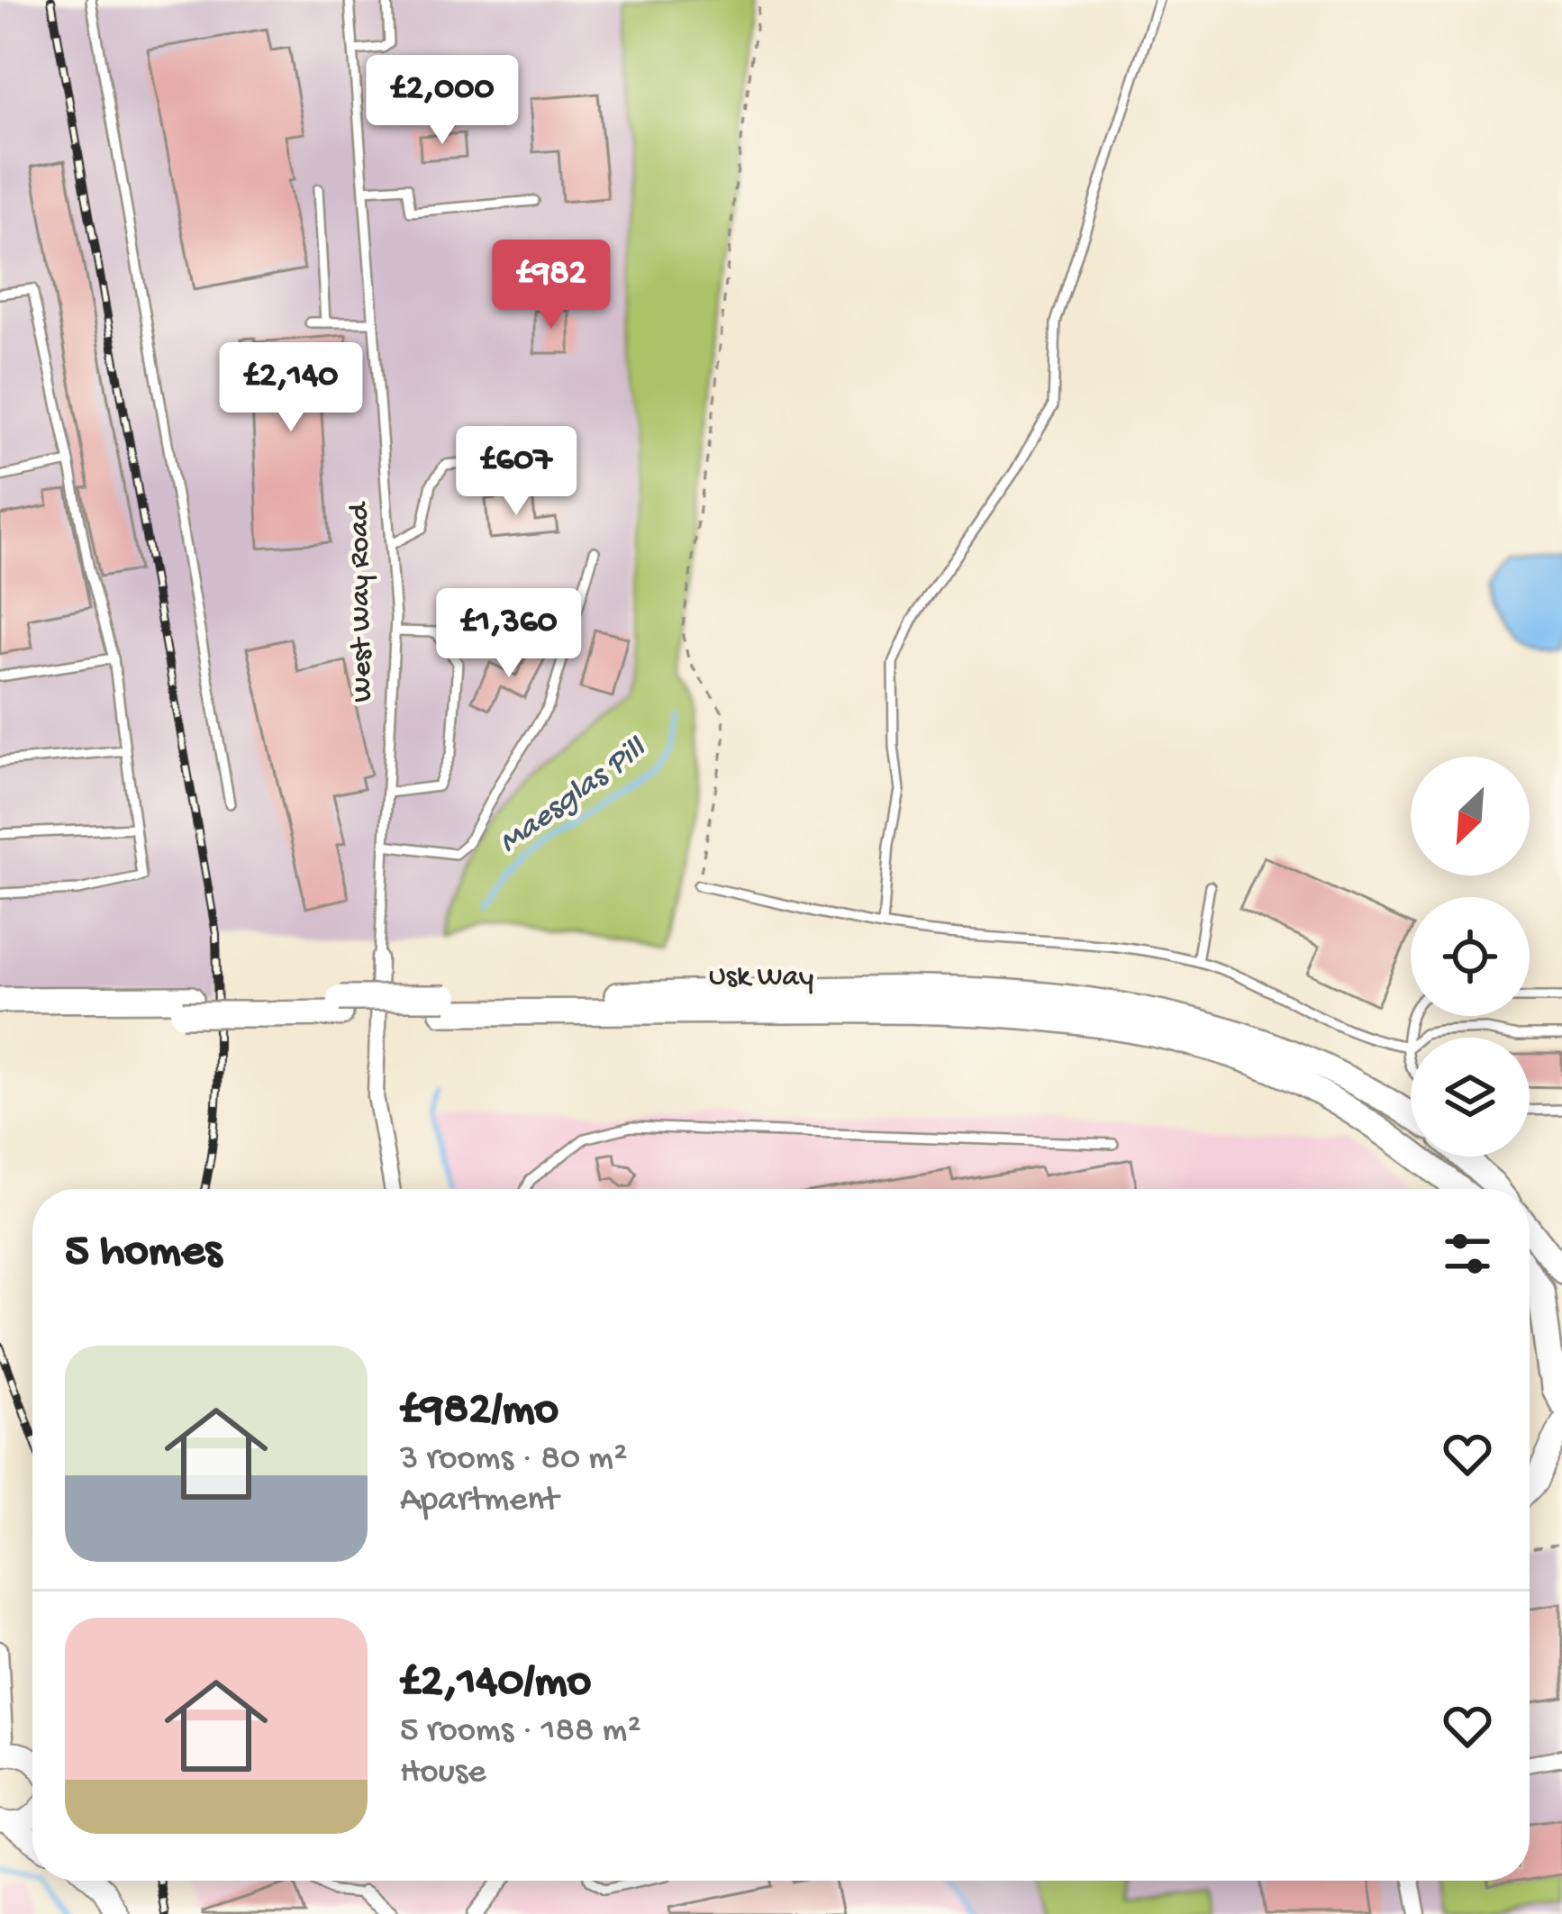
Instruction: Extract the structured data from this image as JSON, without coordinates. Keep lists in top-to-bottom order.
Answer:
{
  "streets": {
    "main road": ["Usk Way"],
    "street": ["West Way Road"]
  },
  "water": ["Maesglas Pill"],
  "north": "bottom left",
  "page": {
    "price": [
      "£2,000",
      "£982",
      "£2,140",
      "£607",
      "£1,360"
    ],
    "heading": "5 homes",
    "list": [
      {
        "name": "£982/mo",
        "note": "3 rooms · 80 m² · Apartment"
      },
      {
        "name": "£2,140/mo",
        "note": "5 rooms · 188 m² · House"
      }
    ]
  }
}
